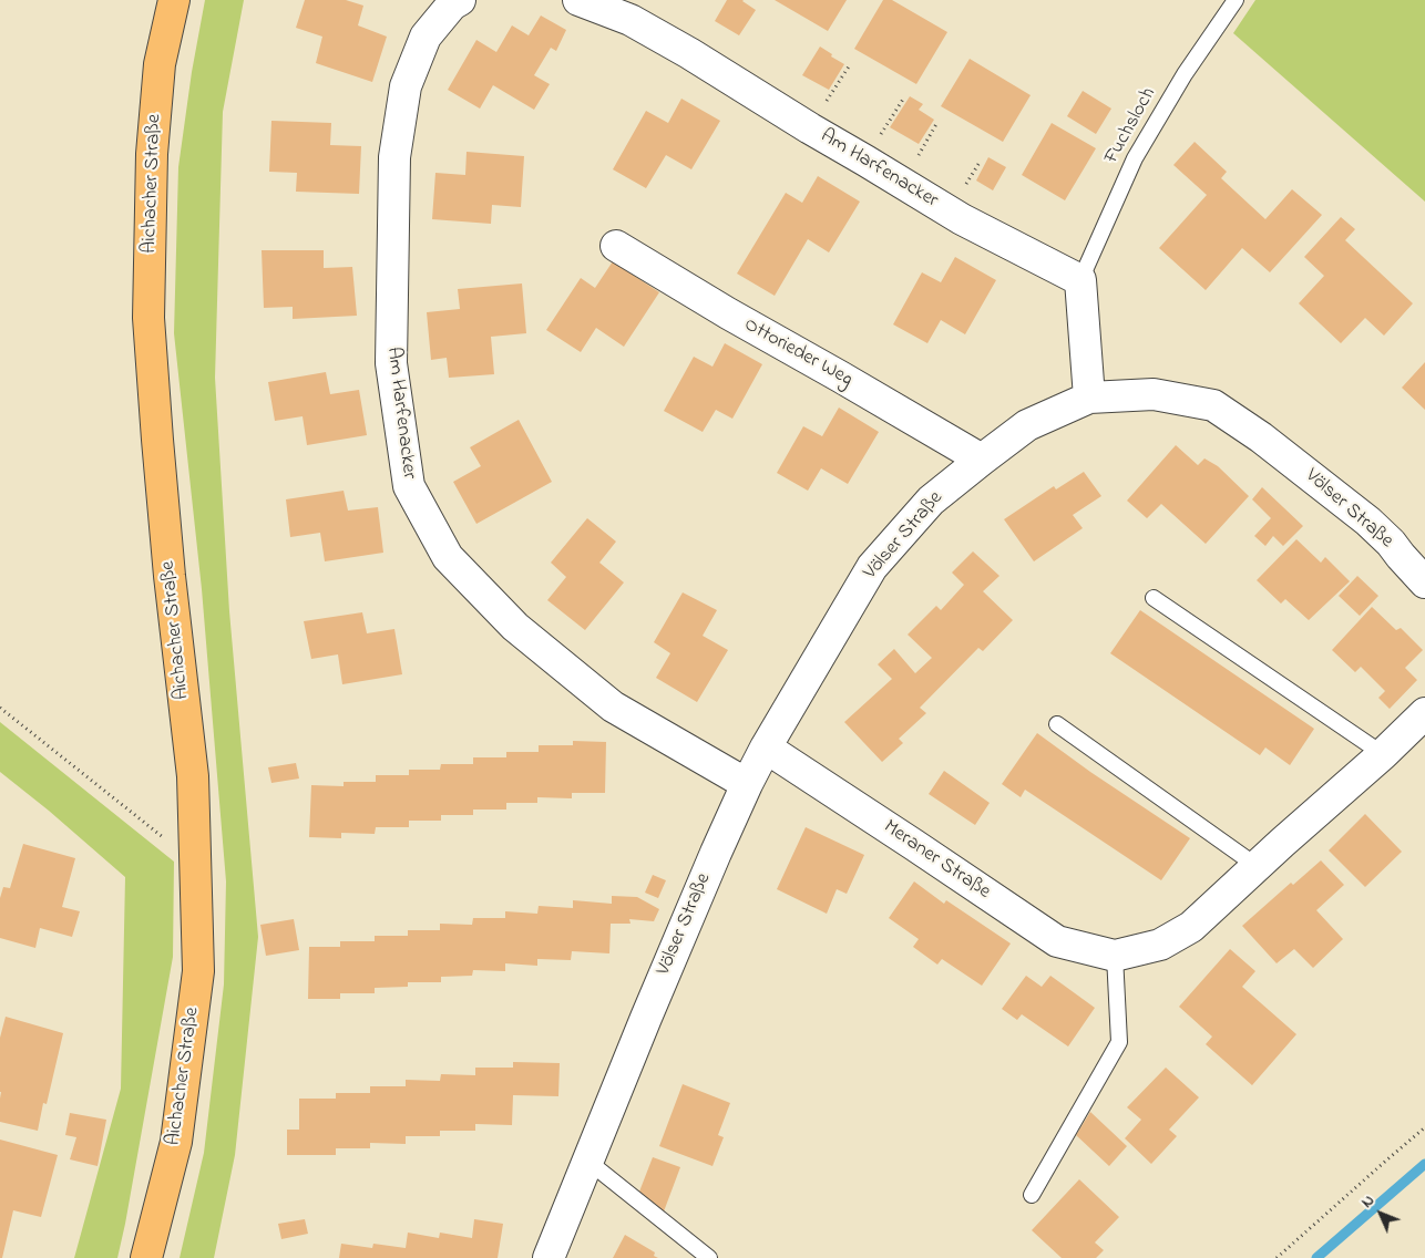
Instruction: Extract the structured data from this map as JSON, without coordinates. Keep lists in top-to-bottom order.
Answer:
{
  "streets": {
    "main road": ["Aichacher Straße"],
    "street": [
      "Am Harfenacker",
      "Ottorieder Weg",
      "Völser Straße",
      "Meraner Straße"
    ],
    "lane": ["Fuchsloch"]
  },
  "crossings": [
    ["Fuchsloch", "Am Harfenacker"],
    ["Am Harfenacker", "Völser Straße"],
    ["Ottorieder Weg", "Völser Straße"],
    ["Völser Straße", "Meraner Straße"]
  ],
  "north": "top left"
}
